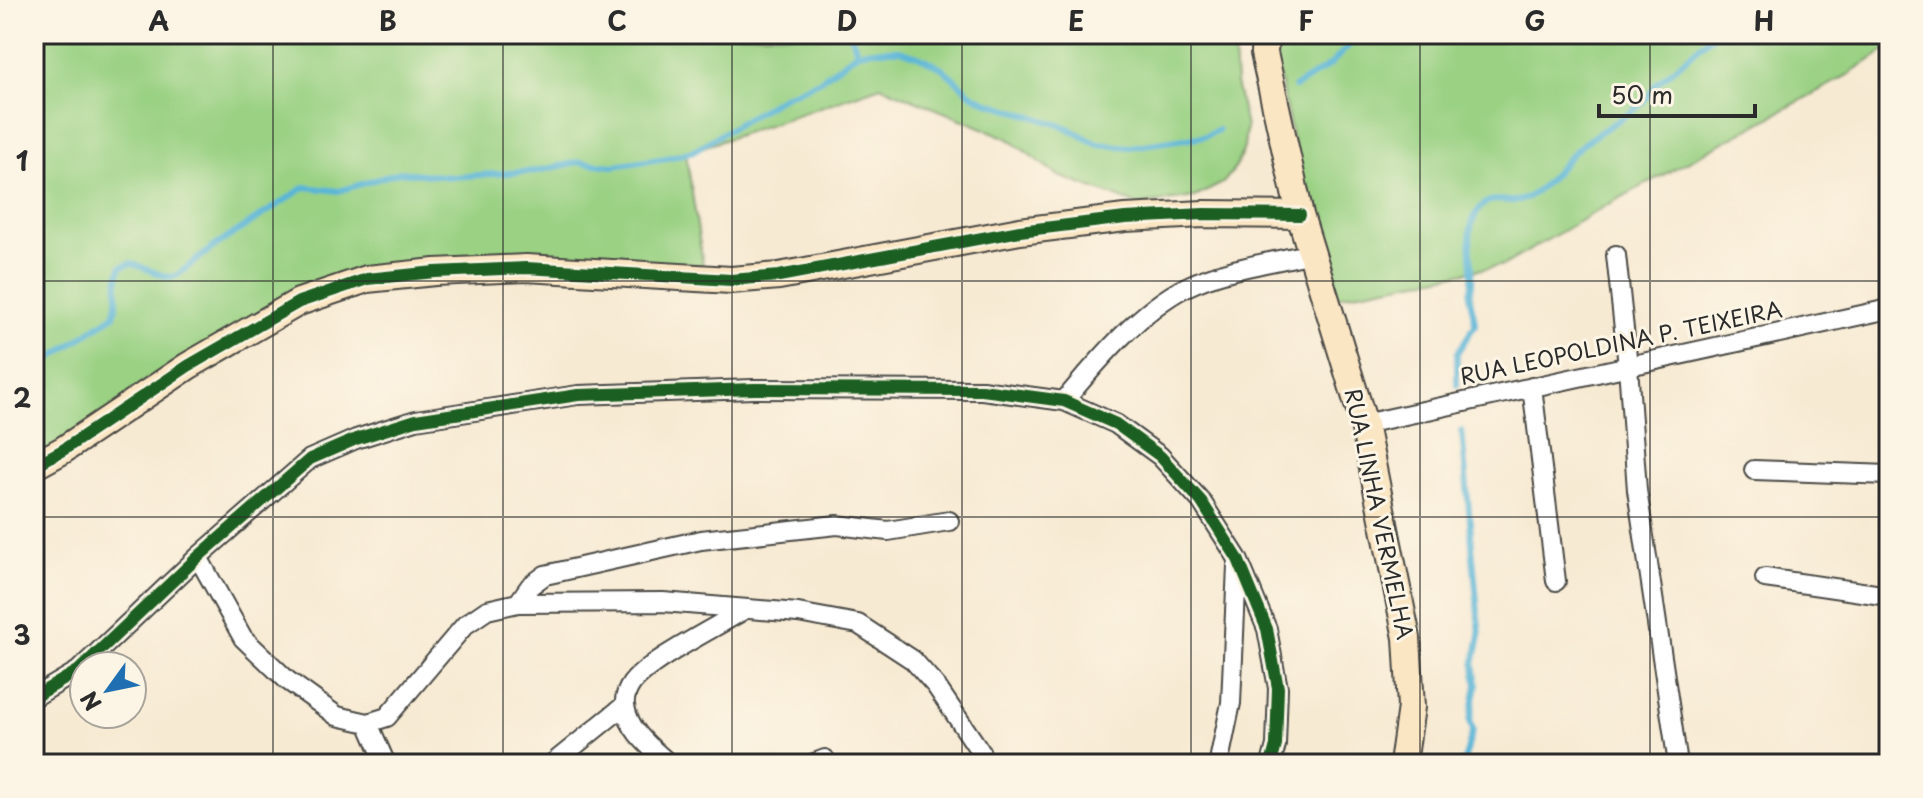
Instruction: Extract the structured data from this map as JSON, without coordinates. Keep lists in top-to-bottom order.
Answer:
{
  "streets": {
    "street": ["RUA LEOPOLDINA P. TEIXEIRA", "RUA LINHA VERMELHA"]
  },
  "crossings": [
    ["RUA LEOPOLDINA P. TEIXEIRA", "RUA LINHA VERMELHA"]
  ],
  "scale_bar": "50 m",
  "north": "bottom left",
  "grid": {
    "columns": [
      "A",
      "B",
      "C",
      "D",
      "E",
      "F",
      "G",
      "H"
    ],
    "rows": ["1", "2", "3"]
  }
}
